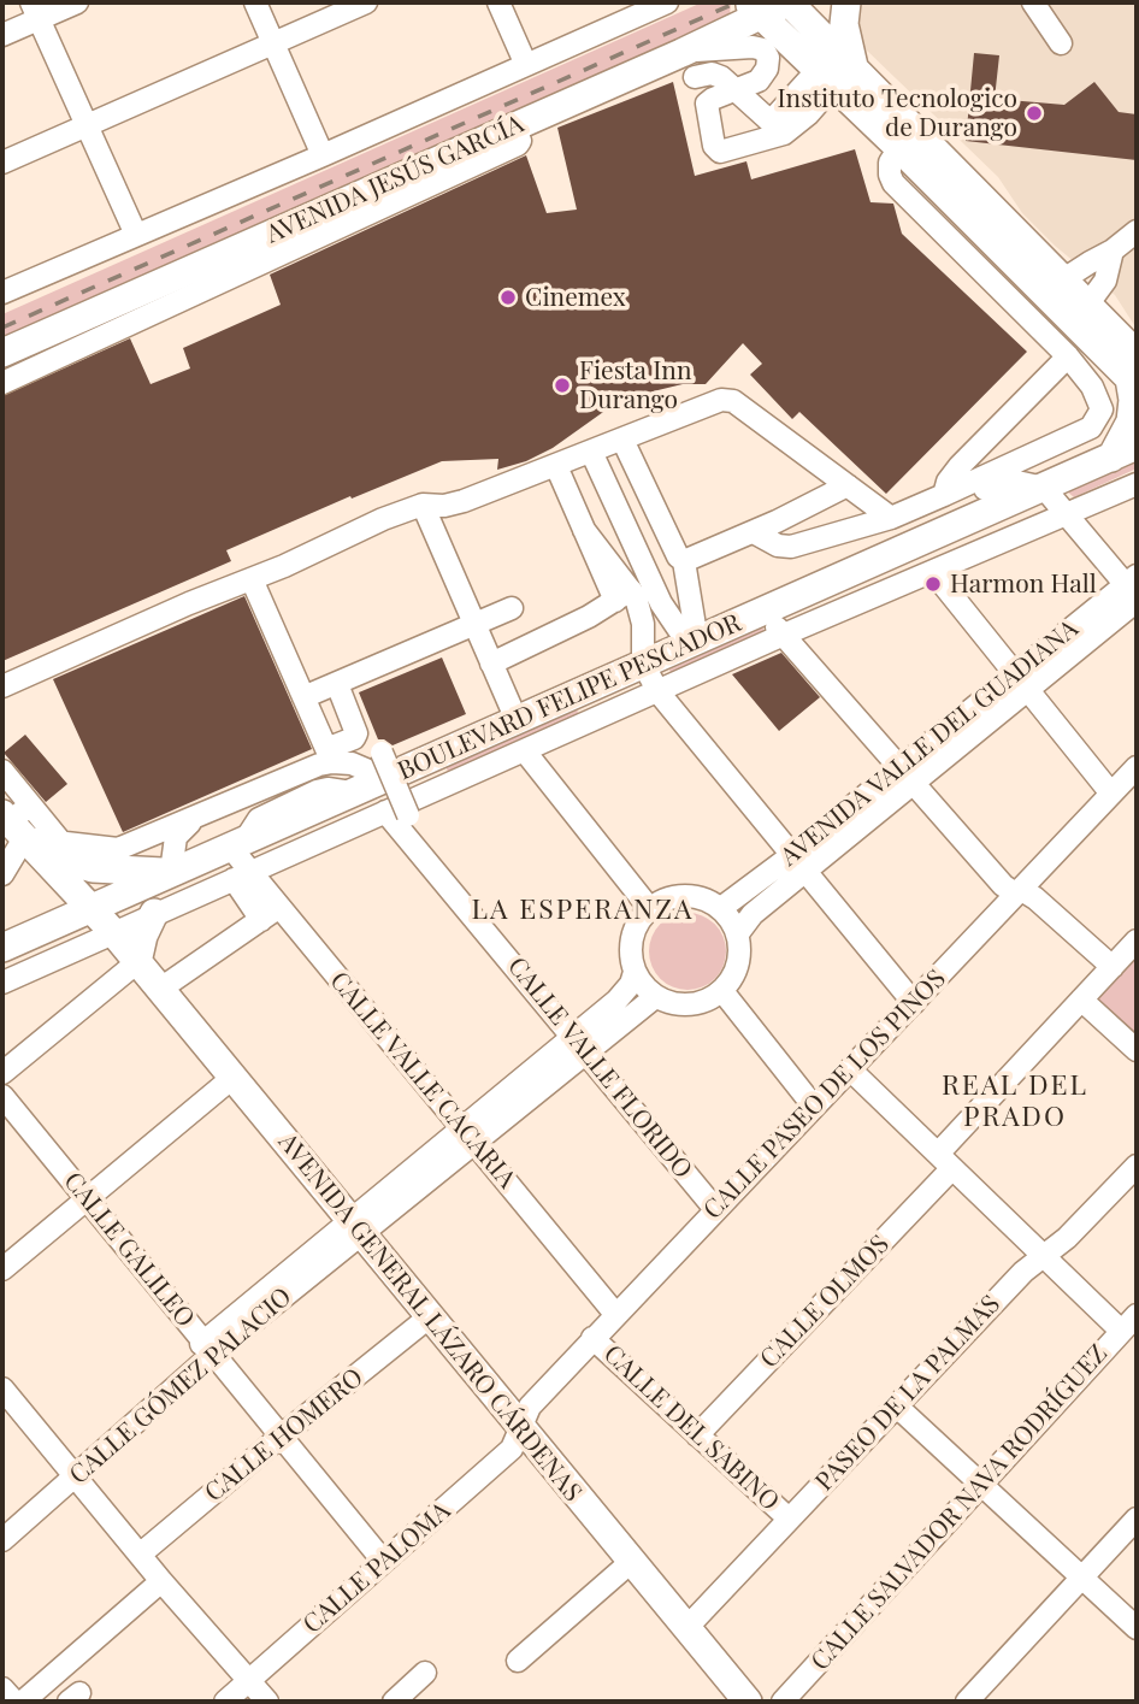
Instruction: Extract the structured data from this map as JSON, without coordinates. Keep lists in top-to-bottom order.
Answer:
{
  "streets": {
    "main road": ["AVENIDA JESÚS GARCÍA", "BOULEVARD FELIPE PESCADOR", "AVENIDA GENERAL LÁZARO CÁRDENAS"],
    "street": [
      "AVENIDA VALLE DEL GUADIANA",
      "CALLE VALLE FLORIDO",
      "CALLE VALLE CACARIA",
      "CALLE PASEO DE LOS PINOS",
      "CALLE GALILEO",
      "CALLE OLMOS",
      "CALLE GÓMEZ PALACIO",
      "PASEO DE LA PALMAS",
      "CALLE DEL SABINO",
      "CALLE HOMERO",
      "CALLE SALVADOR NAVA RODRÍGUEZ",
      "CALLE PALOMA"
    ]
  },
  "crossings": [
    ["BOULEVARD FELIPE PESCADOR", "CALLE VALLE FLORIDO"],
    ["BOULEVARD FELIPE PESCADOR", "CALLE VALLE CACARIA"],
    ["BOULEVARD FELIPE PESCADOR", "AVENIDA GENERAL LÁZARO CÁRDENAS"],
    ["CALLE VALLE FLORIDO", "CALLE PASEO DE LOS PINOS"],
    ["CALLE VALLE CACARIA", "CALLE PASEO DE LOS PINOS"],
    ["CALLE PASEO DE LOS PINOS", "AVENIDA GENERAL LÁZARO CÁRDENAS"],
    ["CALLE PASEO DE LOS PINOS", "CALLE DEL SABINO"],
    ["CALLE PASEO DE LOS PINOS", "CALLE PALOMA"],
    ["CALLE GALILEO", "CALLE GÓMEZ PALACIO"],
    ["CALLE GALILEO", "CALLE HOMERO"],
    ["CALLE GALILEO", "CALLE PALOMA"],
    ["CALLE OLMOS", "CALLE DEL SABINO"],
    ["AVENIDA GENERAL LÁZARO CÁRDENAS", "CALLE GÓMEZ PALACIO"],
    ["AVENIDA GENERAL LÁZARO CÁRDENAS", "PASEO DE LA PALMAS"],
    ["AVENIDA GENERAL LÁZARO CÁRDENAS", "CALLE HOMERO"],
    ["AVENIDA GENERAL LÁZARO CÁRDENAS", "CALLE PALOMA"],
    ["PASEO DE LA PALMAS", "CALLE DEL SABINO"]
  ],
  "districts": ["LA ESPERANZA", "REAL DEL PRADO"],
  "places": [
    "Instituto Tecnologico de Durango",
    "Cinemex",
    "Fiesta Inn Durango",
    "Harmon Hall"
  ]
}
